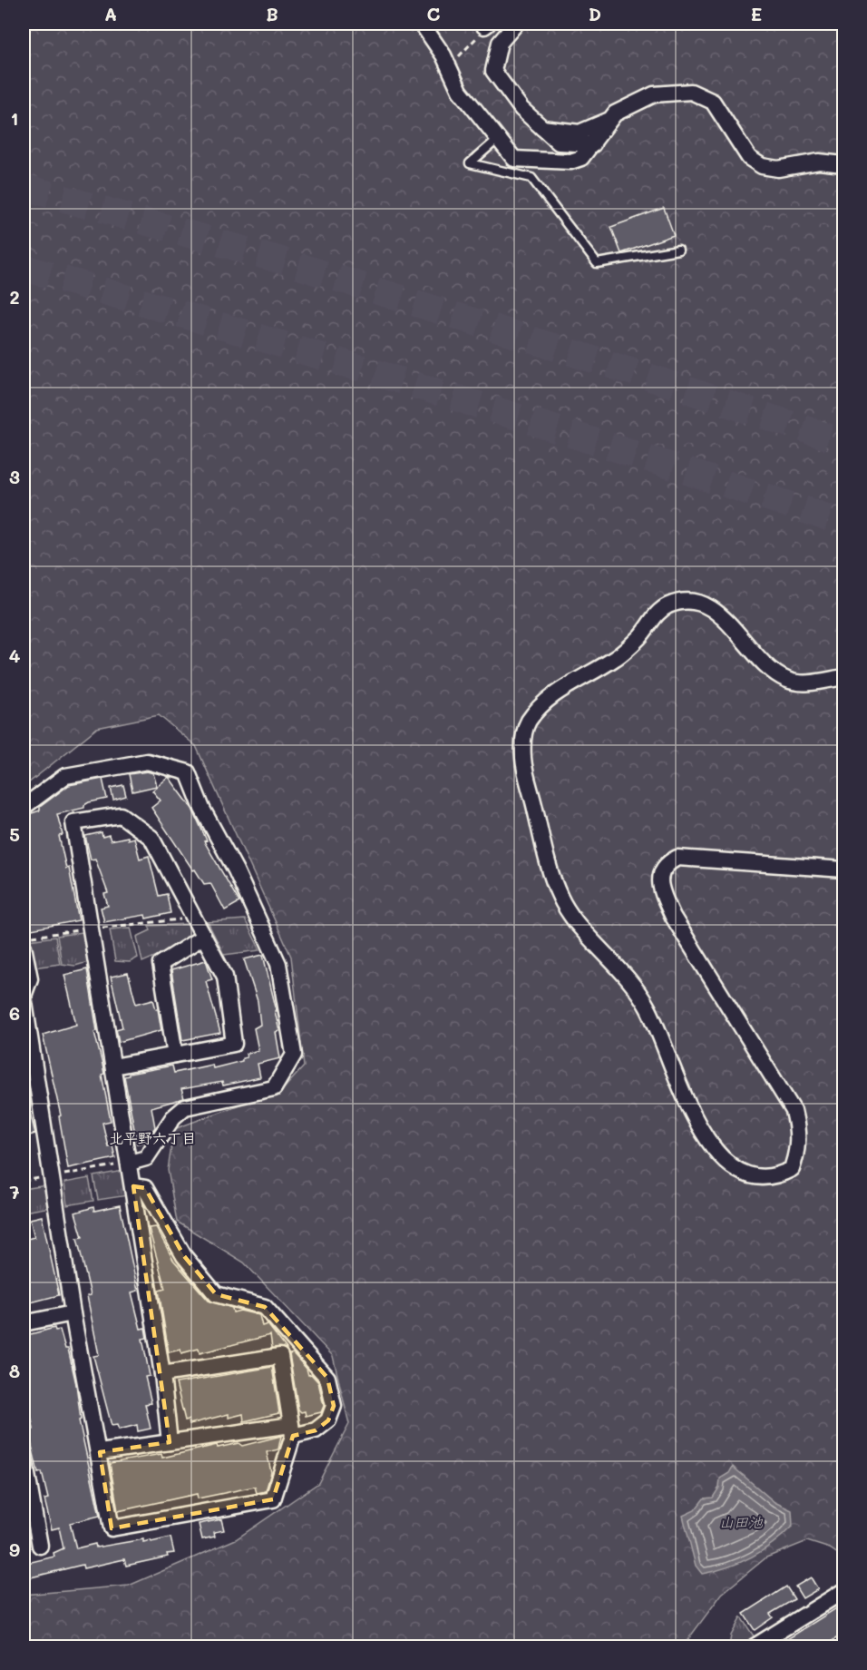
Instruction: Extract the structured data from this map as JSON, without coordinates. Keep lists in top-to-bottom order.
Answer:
{
  "districts": ["北平野六丁目"],
  "water": ["山田池"],
  "grid": {
    "columns": [
      "A",
      "B",
      "C",
      "D",
      "E"
    ],
    "rows": [
      "1",
      "2",
      "3",
      "4",
      "5",
      "6",
      "7",
      "8",
      "9"
    ]
  }
}
